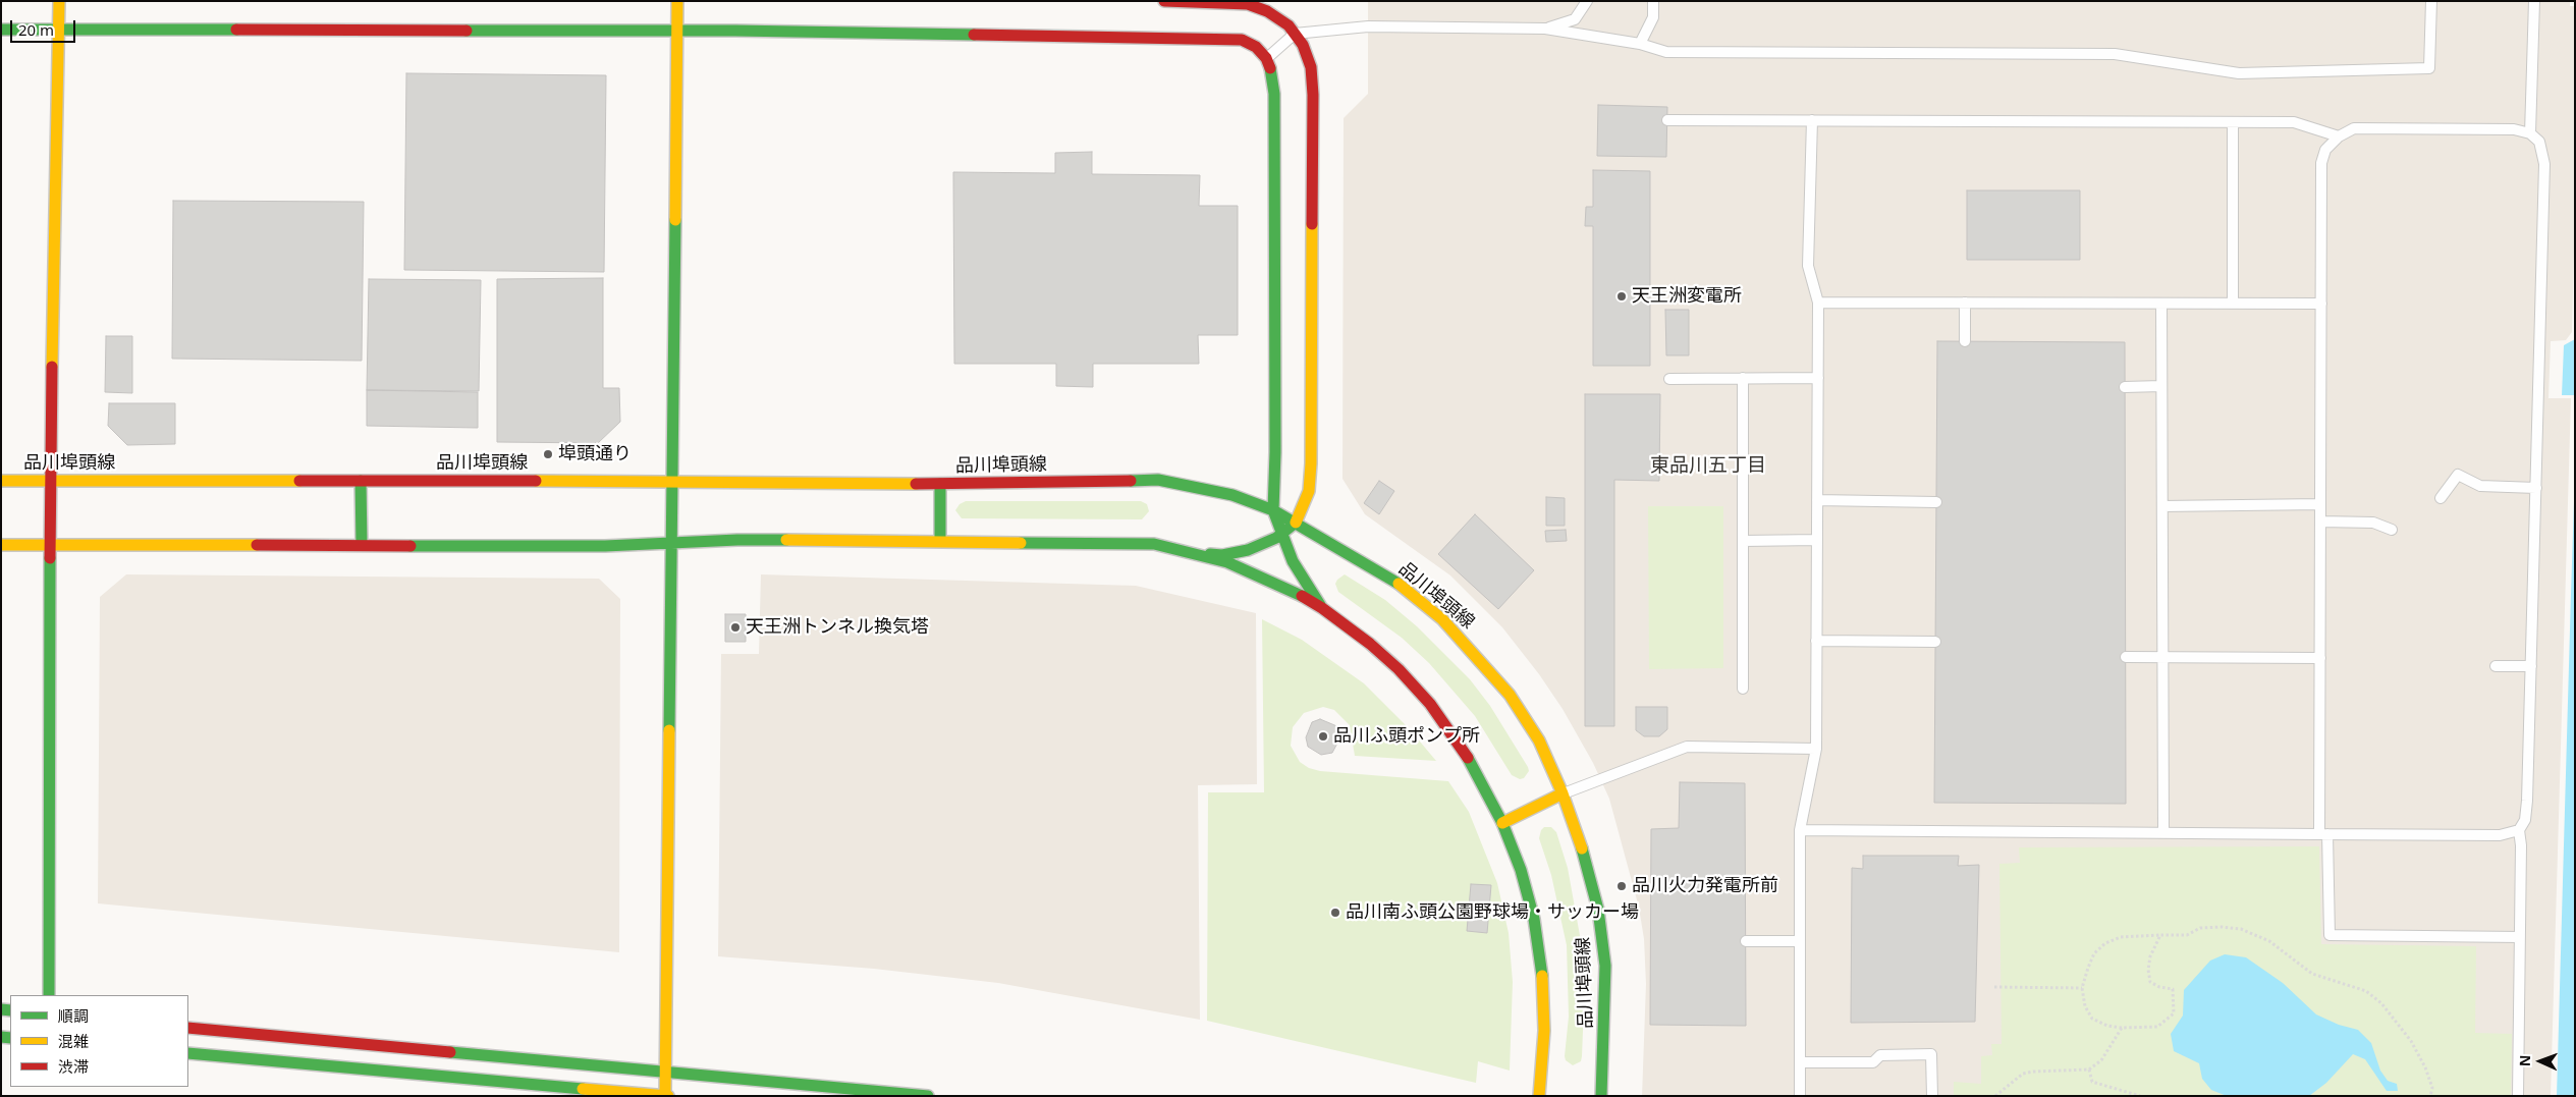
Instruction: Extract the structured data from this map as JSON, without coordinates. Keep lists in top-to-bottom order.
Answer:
{
  "streets": {
    "street": ["品川埠頭線"]
  },
  "districts": ["東品川五丁目"],
  "places": [
    "天王洲変電所",
    "埠頭通り",
    "天王洲トンネル換気塔",
    "品川ふ頭ポンプ所",
    "品川火力発電所前",
    "品川南ふ頭公園野球場・サッカー場"
  ],
  "legend": ["順調", "混雑", "渋滞"],
  "scale_bar": "20 m",
  "north": "left"
}
